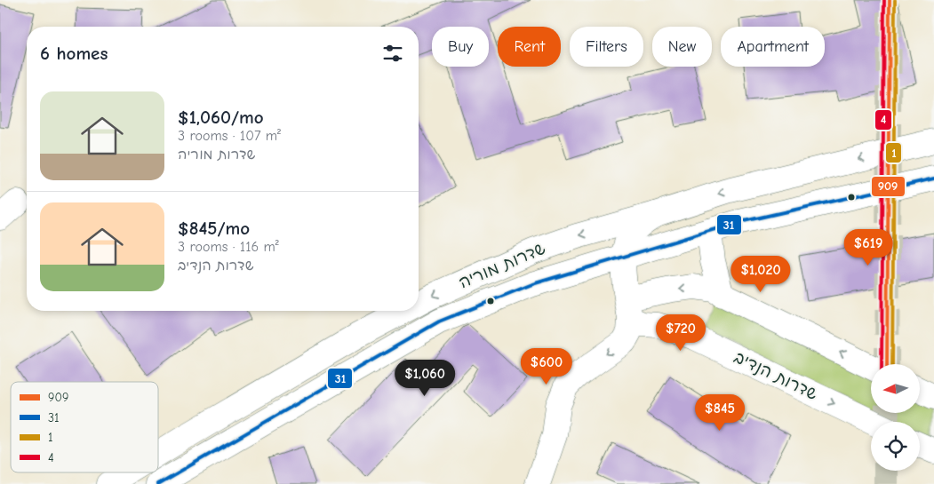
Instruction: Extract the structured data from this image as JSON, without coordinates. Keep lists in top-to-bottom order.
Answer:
{
  "streets": {
    "main road": ["שדרות מוריה", "שדרות הנדיב"]
  },
  "lines": [
    "transit line 909",
    "transit line 1",
    "transit line 4",
    "transit line 31"
  ],
  "legend": [
    "909",
    "31",
    "1",
    "4"
  ],
  "north": "left",
  "page": {
    "chip": [
      "Buy",
      "Rent",
      "Filters",
      "New",
      "Apartment"
    ],
    "heading": "6 homes",
    "list": [
      {
        "name": "$1,060/mo",
        "note": "3 rooms · 107 m² · שדרות מוריה"
      },
      {
        "name": "$845/mo",
        "note": "3 rooms · 116 m² · שדרות הנדיב"
      }
    ],
    "price": [
      "$619",
      "$1,020",
      "$720",
      "$600",
      "$1,060",
      "$845"
    ]
  }
}
